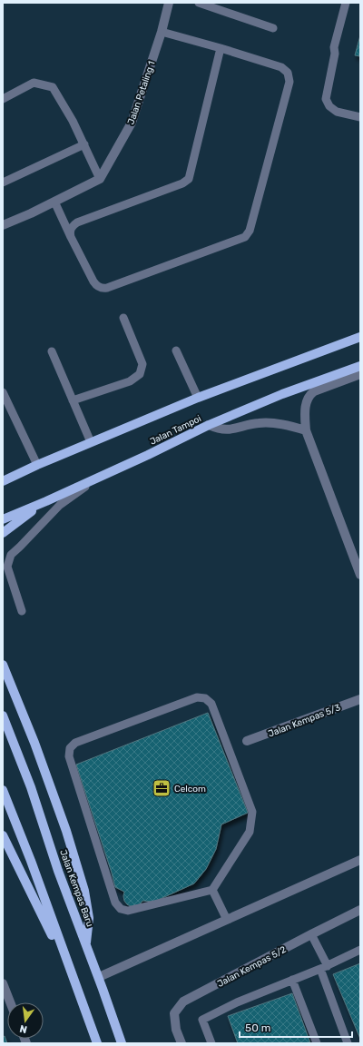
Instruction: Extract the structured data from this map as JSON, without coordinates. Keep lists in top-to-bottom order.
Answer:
{
  "streets": {
    "main road": ["Jalan Tampoi", "Jalan Kempas Baru"],
    "street": ["Jalan Petaling 1", "Jalan Kempas 5/3", "Jalan Kempas 5/2"]
  },
  "places": {
    "office": ["Celcom"]
  },
  "scale_bar": "50 m",
  "north": "bottom"
}
